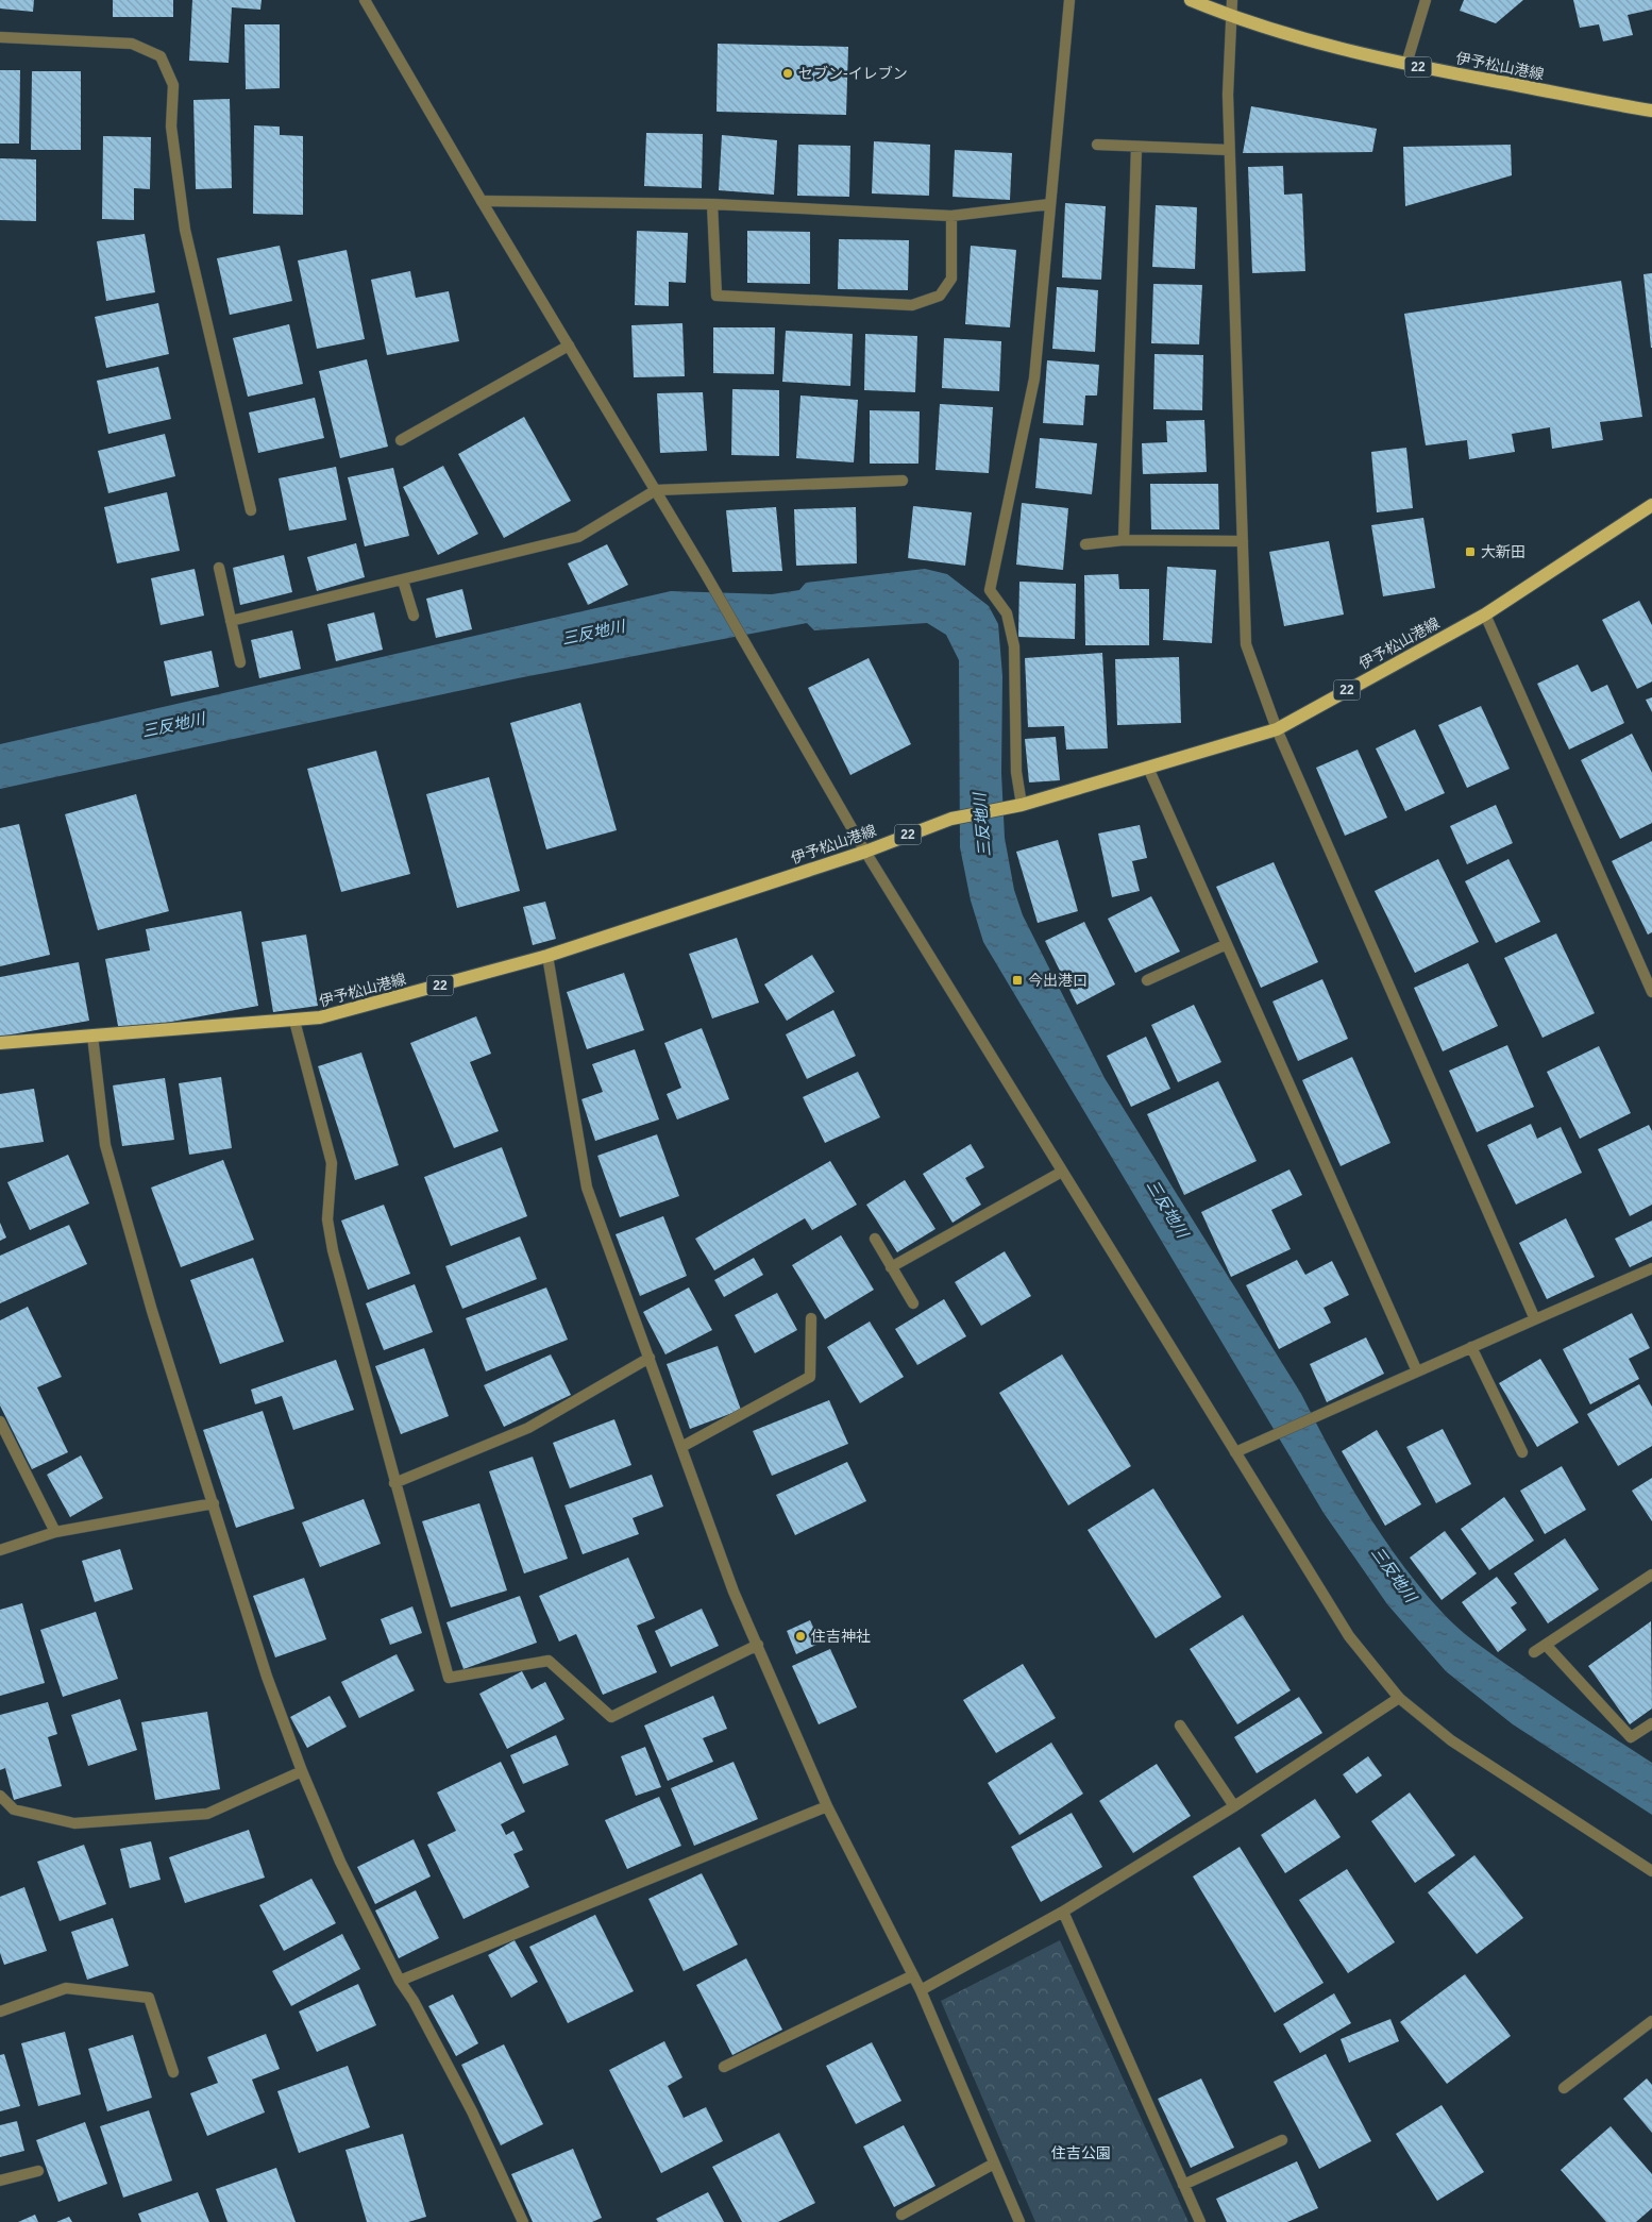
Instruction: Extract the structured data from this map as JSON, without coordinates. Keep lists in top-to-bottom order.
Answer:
{
  "streets": {
    "main road": ["伊予松山港線", "22"]
  },
  "water": ["三反地川"],
  "parks": ["住吉公園"],
  "places": {
    "other": ["セブン-イレブン", "住吉神社"],
    "transit": ["大新田", "今出港口"]
  }
}
